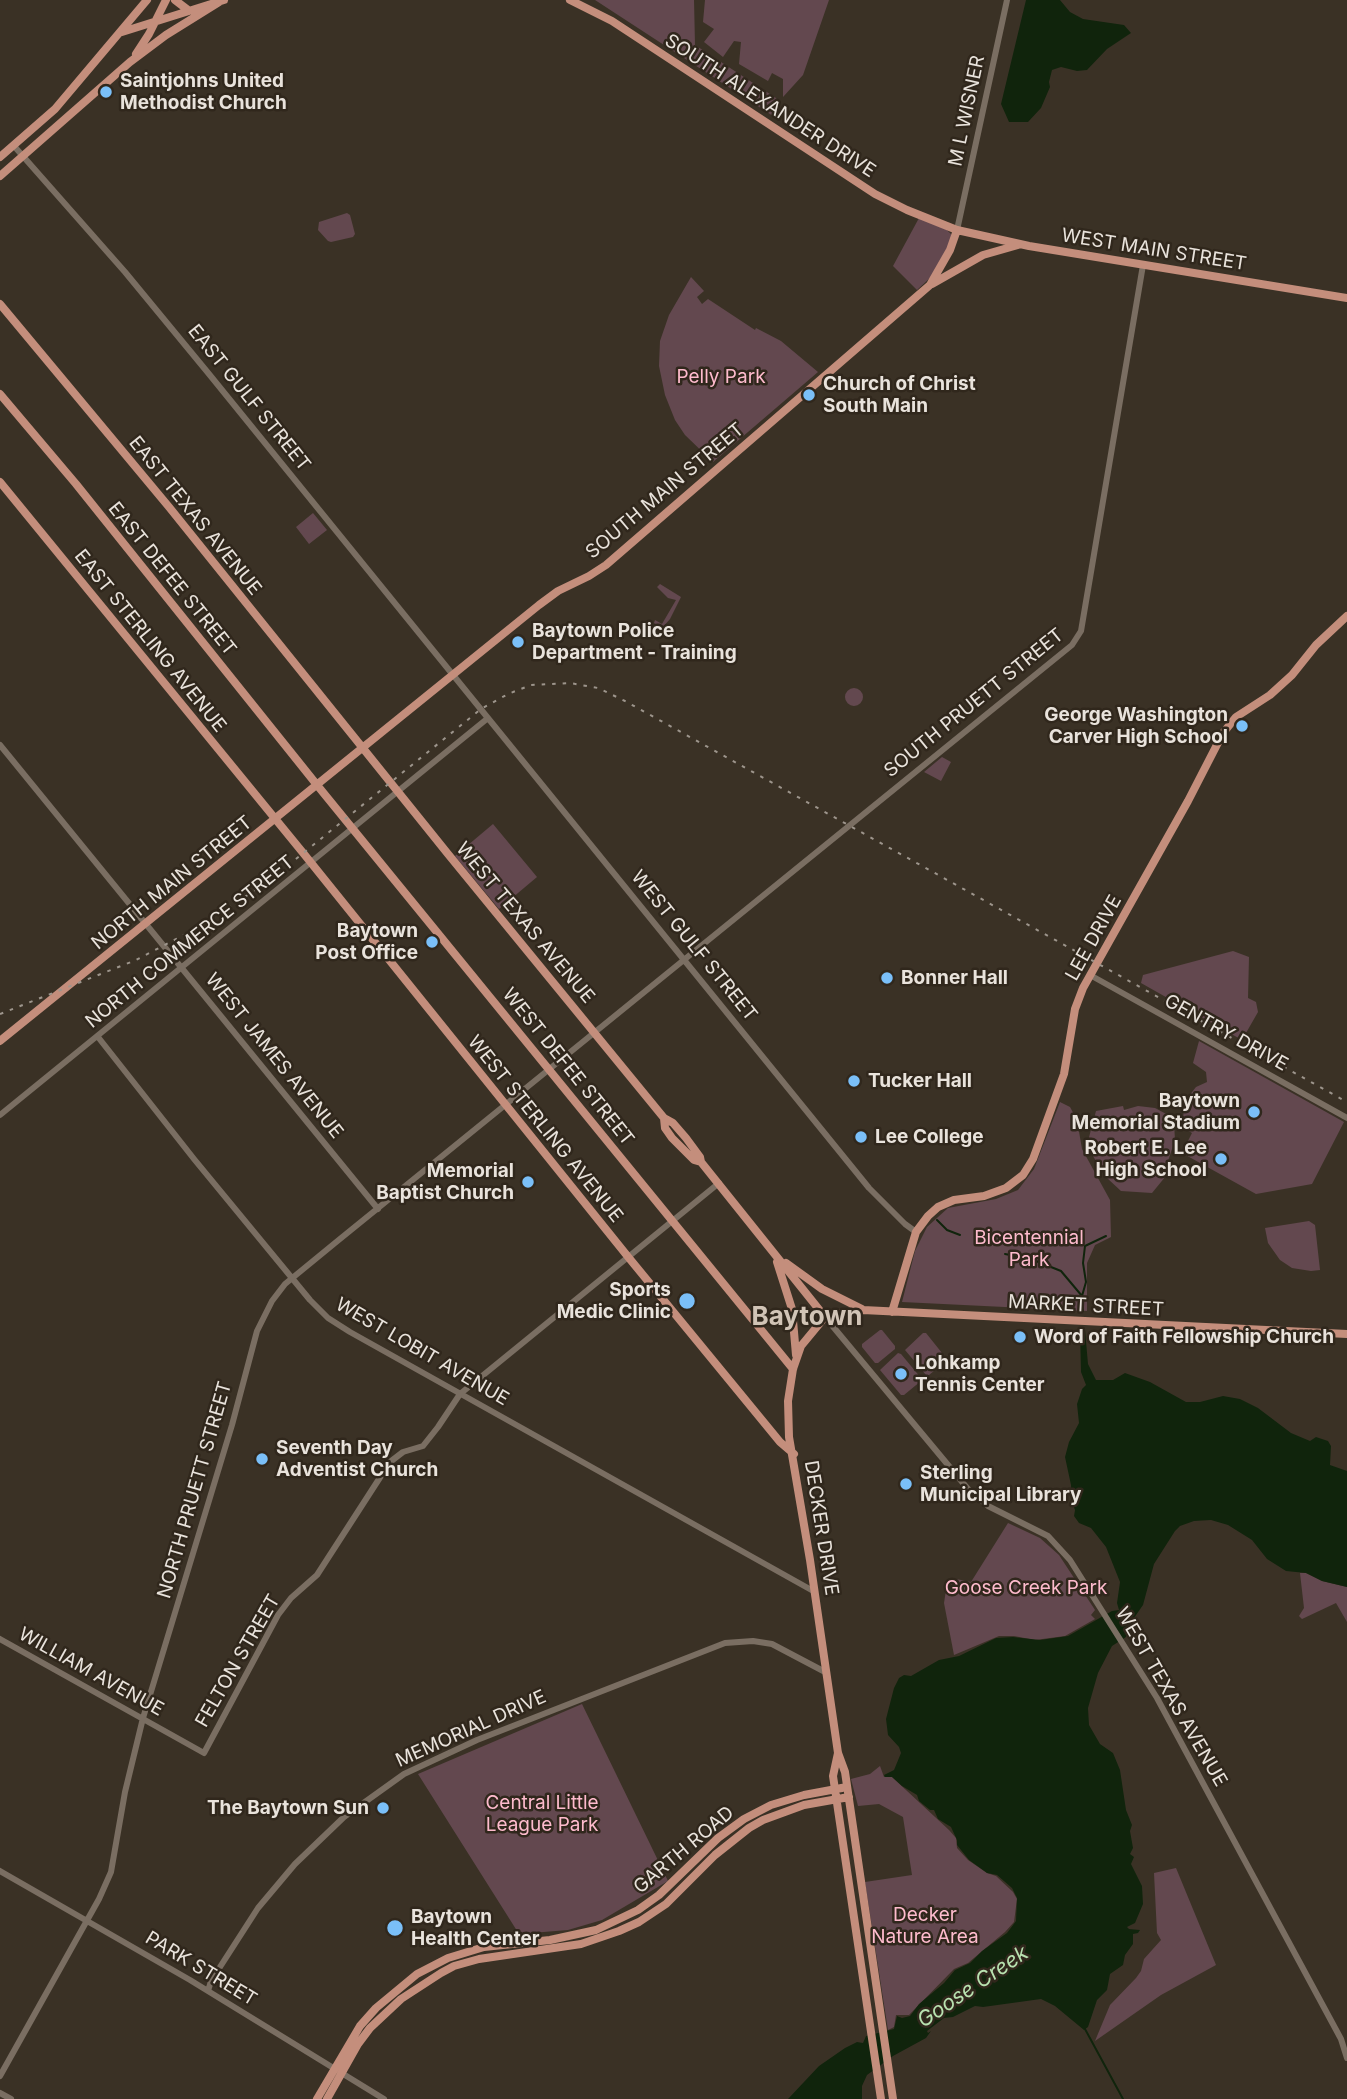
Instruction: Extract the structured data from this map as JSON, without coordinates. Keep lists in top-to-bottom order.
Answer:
{
  "streets": {
    "main road": [
      "SOUTH ALEXANDER DRIVE",
      "WEST MAIN STREET",
      "SOUTH MAIN STREET",
      "EAST TEXAS AVENUE",
      "EAST DEFEE STREET",
      "EAST STERLING AVENUE",
      "NORTH MAIN STREET",
      "WEST TEXAS AVENUE",
      "LEE DRIVE",
      "WEST DEFEE STREET",
      "WEST STERLING AVENUE",
      "MARKET STREET",
      "DECKER DRIVE",
      "GARTH ROAD"
    ],
    "street": [
      "M L WISNER",
      "EAST GULF STREET",
      "SOUTH PRUETT STREET",
      "NORTH COMMERCE STREET",
      "WEST GULF STREET",
      "GENTRY DRIVE",
      "WEST JAMES AVENUE",
      "WEST LOBIT AVENUE",
      "NORTH PRUETT STREET",
      "FELTON STREET",
      "WILLIAM AVENUE",
      "MEMORIAL DRIVE",
      "PARK STREET"
    ]
  },
  "crossings": [
    ["SOUTH ALEXANDER DRIVE", "M L WISNER"],
    ["SOUTH ALEXANDER DRIVE", "WEST MAIN STREET"],
    ["SOUTH ALEXANDER DRIVE", "SOUTH MAIN STREET"],
    ["M L WISNER", "WEST MAIN STREET"],
    ["M L WISNER", "SOUTH MAIN STREET"],
    ["WEST MAIN STREET", "SOUTH MAIN STREET"],
    ["WEST MAIN STREET", "SOUTH PRUETT STREET"],
    ["EAST GULF STREET", "SOUTH MAIN STREET"],
    ["EAST GULF STREET", "WEST GULF STREET"],
    ["SOUTH MAIN STREET", "EAST TEXAS AVENUE"],
    ["SOUTH MAIN STREET", "NORTH MAIN STREET"],
    ["SOUTH MAIN STREET", "WEST TEXAS AVENUE"],
    ["SOUTH MAIN STREET", "WEST GULF STREET"],
    ["EAST TEXAS AVENUE", "NORTH MAIN STREET"],
    ["EAST TEXAS AVENUE", "WEST TEXAS AVENUE"],
    ["EAST DEFEE STREET", "NORTH MAIN STREET"],
    ["EAST DEFEE STREET", "WEST DEFEE STREET"],
    ["EAST STERLING AVENUE", "NORTH MAIN STREET"],
    ["EAST STERLING AVENUE", "WEST STERLING AVENUE"],
    ["SOUTH PRUETT STREET", "WEST TEXAS AVENUE"],
    ["SOUTH PRUETT STREET", "WEST GULF STREET"],
    ["SOUTH PRUETT STREET", "NORTH PRUETT STREET"],
    ["NORTH MAIN STREET", "WEST TEXAS AVENUE"],
    ["NORTH MAIN STREET", "WEST JAMES AVENUE"],
    ["NORTH MAIN STREET", "WEST DEFEE STREET"],
    ["NORTH MAIN STREET", "WEST STERLING AVENUE"],
    ["WEST TEXAS AVENUE", "NORTH COMMERCE STREET"],
    ["WEST TEXAS AVENUE", "MARKET STREET"],
    ["WEST TEXAS AVENUE", "NORTH PRUETT STREET"],
    ["WEST TEXAS AVENUE", "DECKER DRIVE"],
    ["WEST TEXAS AVENUE", "FELTON STREET"],
    ["LEE DRIVE", "WEST GULF STREET"],
    ["LEE DRIVE", "GENTRY DRIVE"],
    ["LEE DRIVE", "MARKET STREET"],
    ["NORTH COMMERCE STREET", "WEST GULF STREET"],
    ["NORTH COMMERCE STREET", "WEST JAMES AVENUE"],
    ["NORTH COMMERCE STREET", "WEST DEFEE STREET"],
    ["NORTH COMMERCE STREET", "WEST STERLING AVENUE"],
    ["NORTH COMMERCE STREET", "WEST LOBIT AVENUE"],
    ["WEST JAMES AVENUE", "NORTH PRUETT STREET"],
    ["WEST DEFEE STREET", "NORTH PRUETT STREET"],
    ["WEST DEFEE STREET", "DECKER DRIVE"],
    ["WEST DEFEE STREET", "FELTON STREET"],
    ["WEST STERLING AVENUE", "NORTH PRUETT STREET"],
    ["WEST STERLING AVENUE", "DECKER DRIVE"],
    ["WEST STERLING AVENUE", "FELTON STREET"],
    ["MARKET STREET", "DECKER DRIVE"],
    ["WEST LOBIT AVENUE", "NORTH PRUETT STREET"],
    ["WEST LOBIT AVENUE", "DECKER DRIVE"],
    ["WEST LOBIT AVENUE", "FELTON STREET"],
    ["NORTH PRUETT STREET", "WILLIAM AVENUE"],
    ["NORTH PRUETT STREET", "PARK STREET"],
    ["DECKER DRIVE", "MEMORIAL DRIVE"],
    ["DECKER DRIVE", "GARTH ROAD"],
    ["FELTON STREET", "WILLIAM AVENUE"],
    ["MEMORIAL DRIVE", "PARK STREET"],
    ["GARTH ROAD", "PARK STREET"]
  ],
  "districts": ["Baytown"],
  "water": ["Goose Creek"],
  "parks": [
    "Pelly Park",
    "Bicentennial Park",
    "Goose Creek Park",
    "Central Little League Park",
    "Decker Nature Area"
  ],
  "places": [
    "Saintjohns United Methodist Church",
    "Church of Christ South Main",
    "Baytown Police Department - Training",
    "George Washington Carver High School",
    "Baytown Post Office",
    "Bonner Hall",
    "Tucker Hall",
    "Baytown Memorial Stadium",
    "Lee College",
    "Robert E. Lee High School",
    "Memorial Baptist Church",
    "Sports Medic Clinic",
    "Word of Faith Fellowship Church",
    "Lohkamp Tennis Center",
    "Seventh Day Adventist Church",
    "Sterling Municipal Library",
    "The Baytown Sun",
    "Baytown Health Center"
  ]
}
